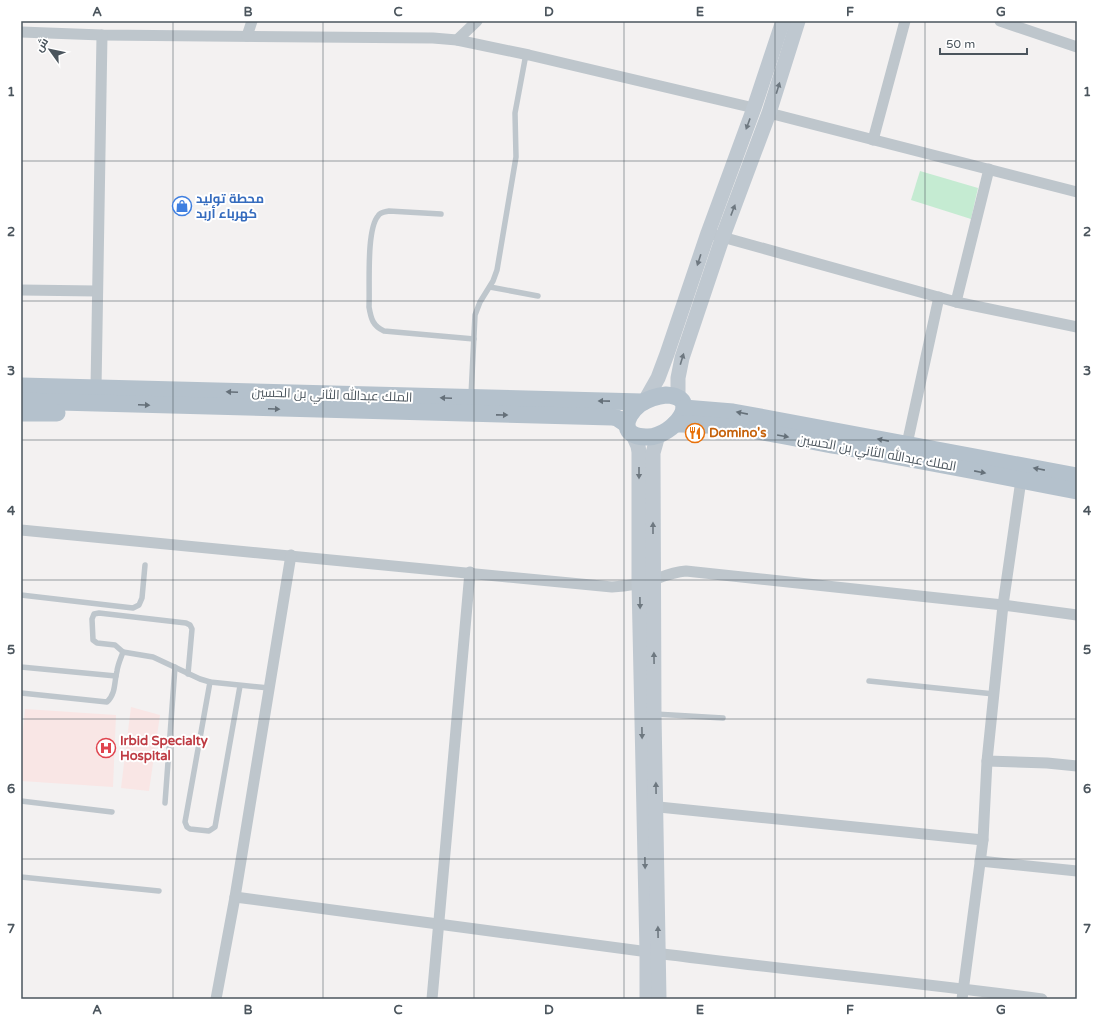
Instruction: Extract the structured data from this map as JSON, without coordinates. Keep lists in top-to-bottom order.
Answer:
{
  "streets": {
    "main road": ["الملك عبدالله الثاني بن الحسين"]
  },
  "places": {
    "shop": ["محطة توليد كهرباء أربد"],
    "restaurant": ["Domino's"],
    "hospital": ["Irbid Specialty Hospital"]
  },
  "scale_bar": "50 m",
  "north": "top left",
  "grid": {
    "columns": [
      "A",
      "B",
      "C",
      "D",
      "E",
      "F",
      "G"
    ],
    "rows": [
      "1",
      "2",
      "3",
      "4",
      "5",
      "6",
      "7"
    ]
  }
}
